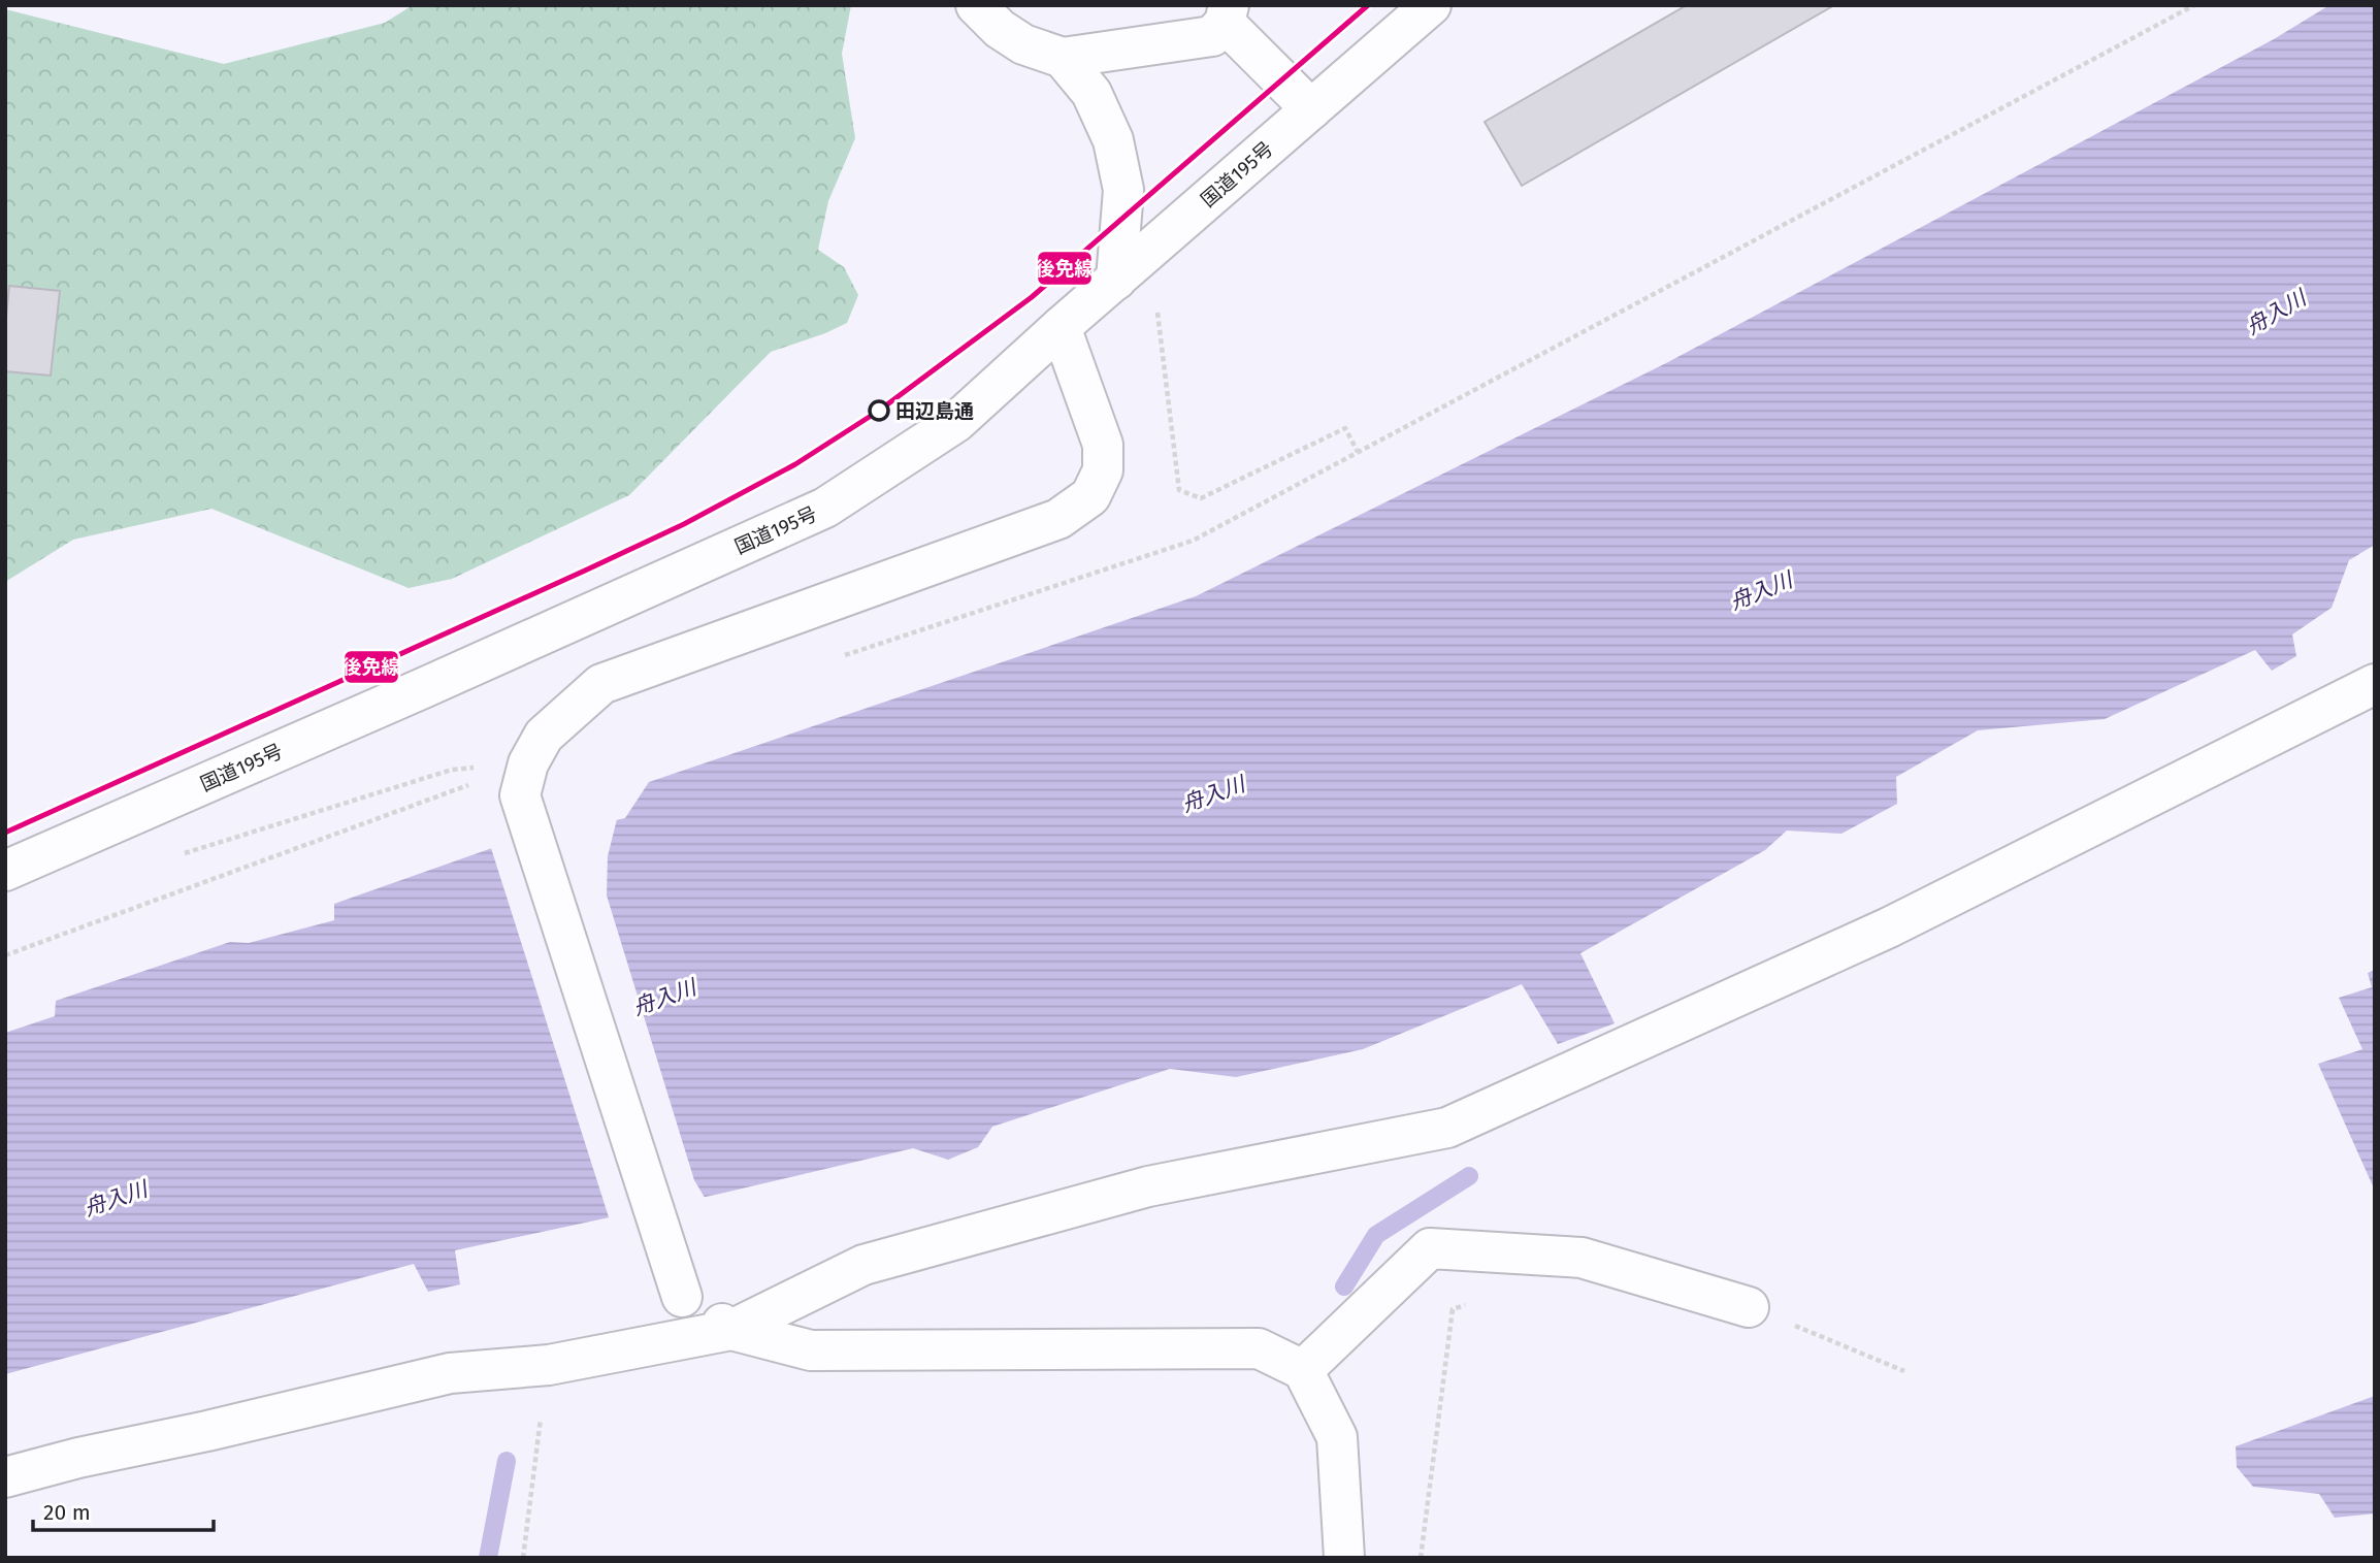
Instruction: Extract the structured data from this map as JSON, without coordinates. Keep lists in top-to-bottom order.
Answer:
{
  "streets": {
    "main road": ["国道195号"]
  },
  "water": ["舟入川"],
  "places": ["田辺島通"],
  "lines": ["transit line 後免線"],
  "scale_bar": "20 m"
}
